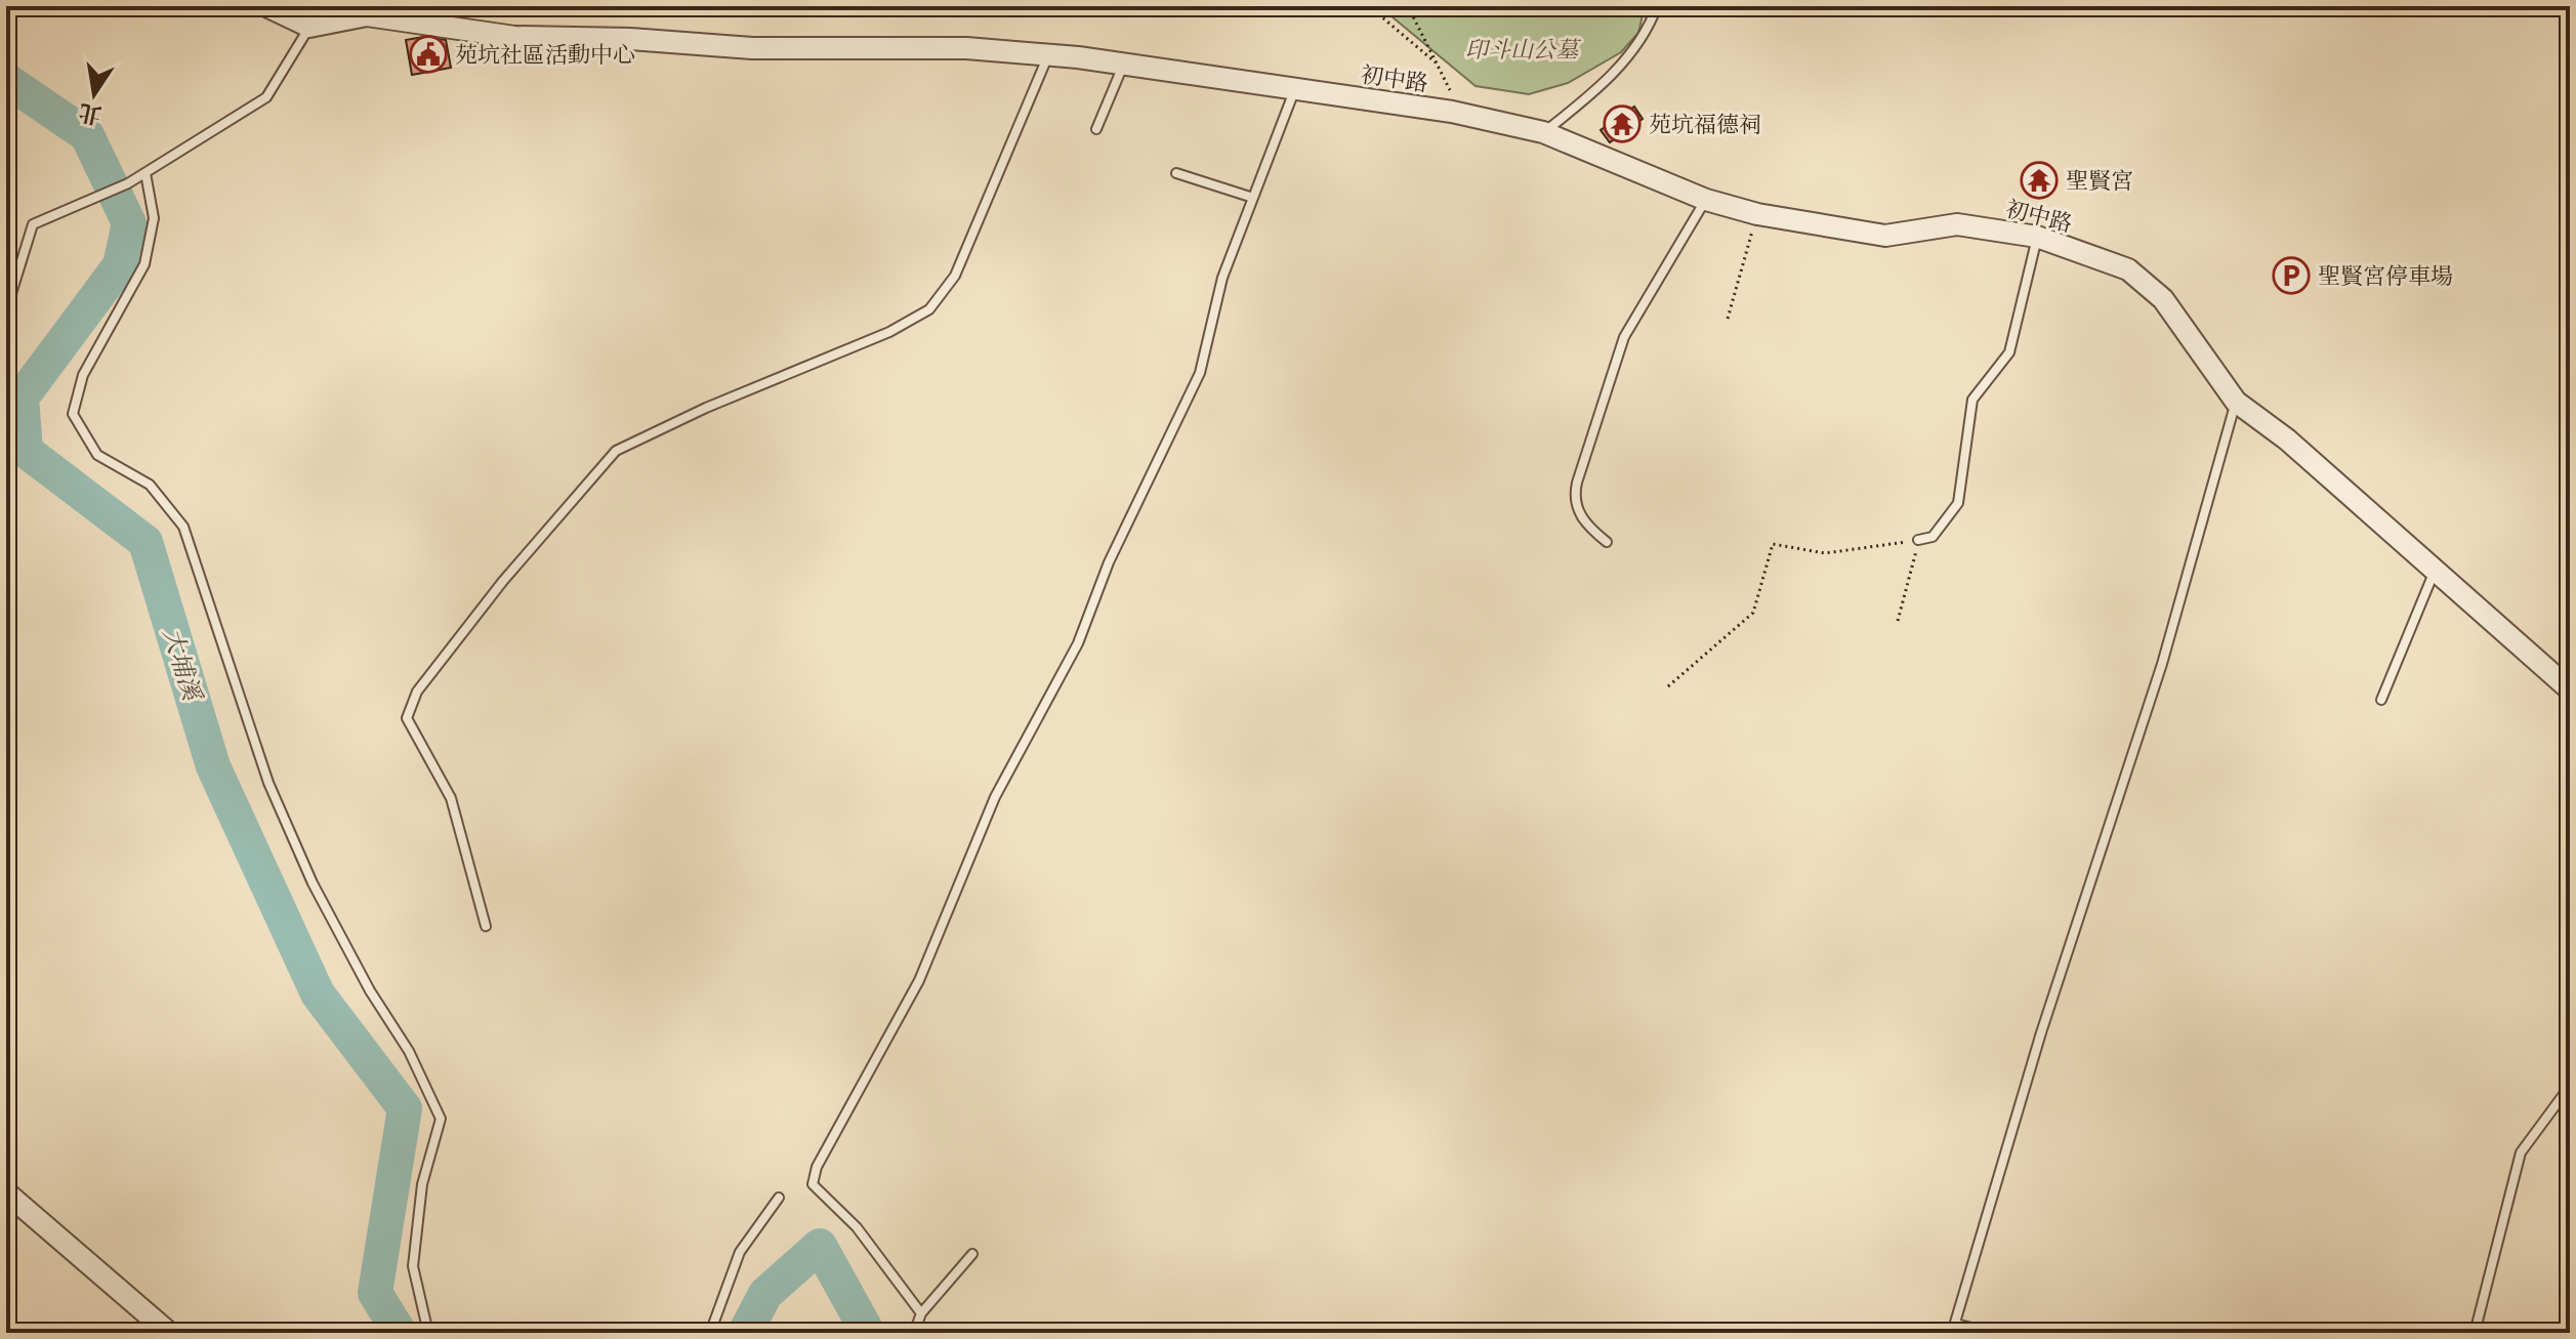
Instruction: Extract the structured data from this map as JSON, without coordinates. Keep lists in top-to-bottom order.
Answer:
{
  "streets": {
    "street": ["初中路"]
  },
  "water": ["大埔溪"],
  "parks": ["印斗山公墓"],
  "places": {
    "public building": ["苑坑社區活動中心"],
    "temple": ["苑坑福德祠", "聖賢宮"],
    "parking": ["聖賢宮停車場"]
  },
  "north": "bottom"
}
